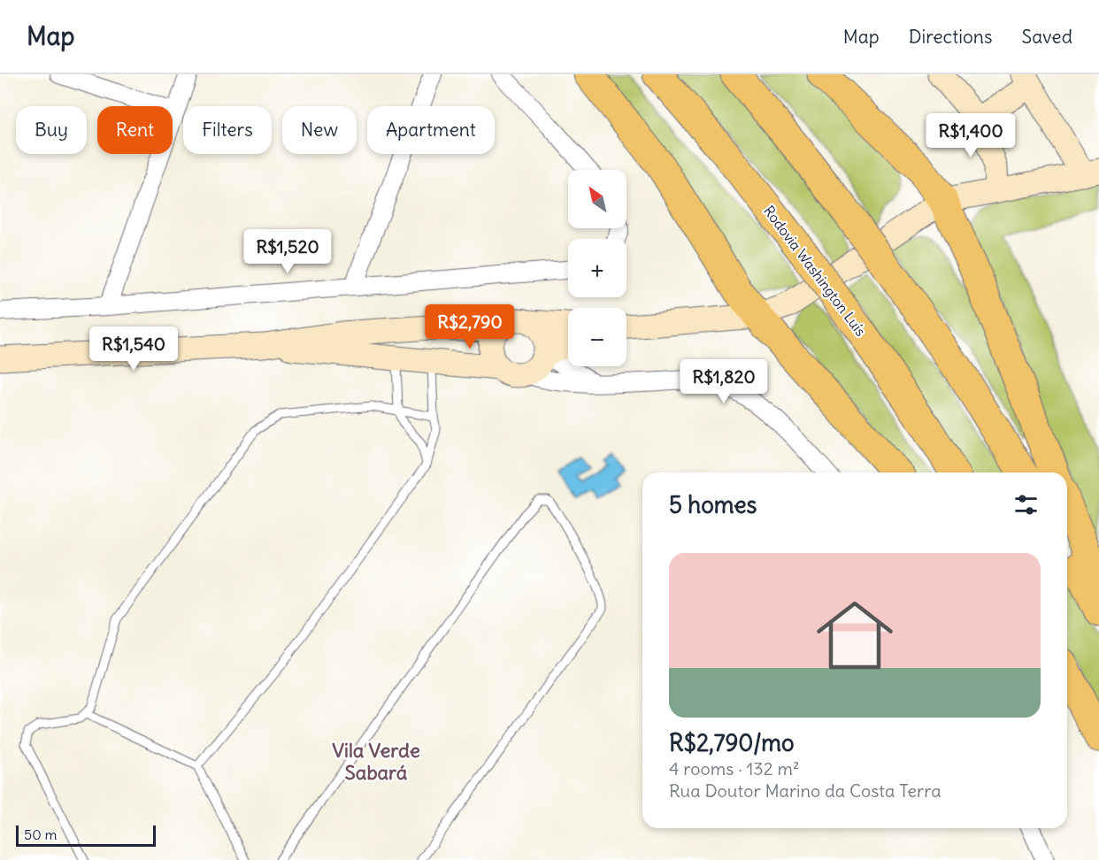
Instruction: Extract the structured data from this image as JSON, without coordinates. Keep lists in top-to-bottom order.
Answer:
{
  "streets": {
    "highway": ["Rodovia Washington Luís"]
  },
  "districts": ["Vila Verde Sabará"],
  "scale_bar": "50 m",
  "north": "top left",
  "page": {
    "header": "Map",
    "nav": ["Map", "Directions", "Saved"],
    "chip": [
      "Buy",
      "Rent",
      "Filters",
      "New",
      "Apartment"
    ],
    "price": [
      "R$1,400",
      "R$1,520",
      "R$2,790",
      "R$1,540",
      "R$1,820"
    ],
    "map_buttons": ["+", "−"],
    "heading": "5 homes",
    "list": [
      {
        "name": "R$2,790/mo",
        "note": "4 rooms · 132 m² · Rua Doutor Marino da Costa Terra"
      }
    ],
    "scale": "50 m"
  }
}
